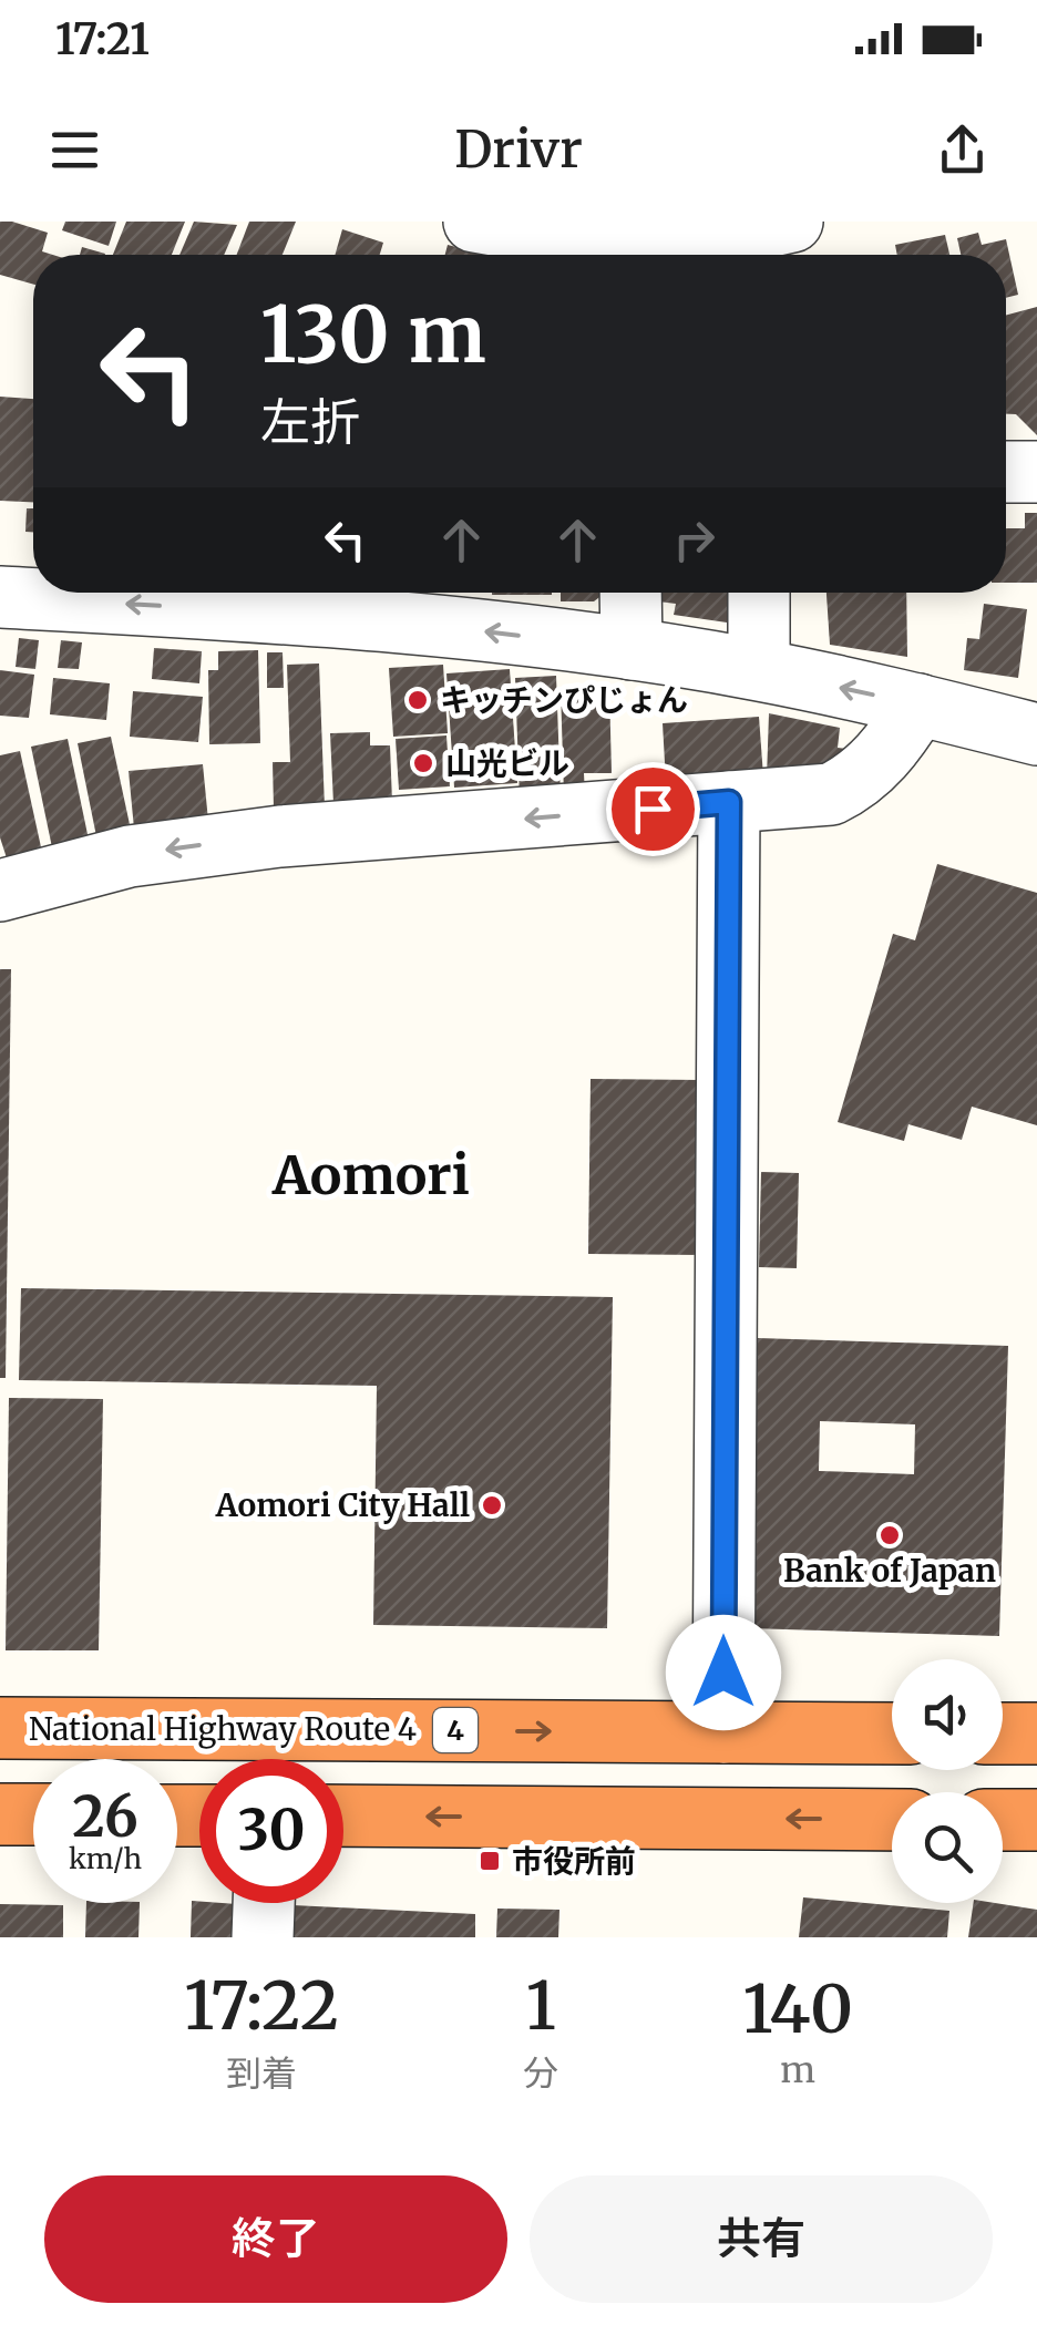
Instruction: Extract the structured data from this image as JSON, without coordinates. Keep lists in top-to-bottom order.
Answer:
{
  "streets": {
    "highway": ["National Highway Route 4", "4"]
  },
  "districts": ["Aomori"],
  "places": {
    "other": [
      "キッチンぴじょん",
      "山光ビル",
      "Aomori City Hall",
      "Bank of Japan"
    ],
    "transit": ["市役所前"]
  },
  "page": {
    "status": "17:21",
    "header": "Drivr",
    "turn": ["130 m", "左折"],
    "speed": "26 km/h",
    "limit": "30",
    "eta": [
      "17:22",
      "到着",
      "1",
      "分",
      "140",
      "m"
    ],
    "buttons": ["終了", "共有"]
  }
}
